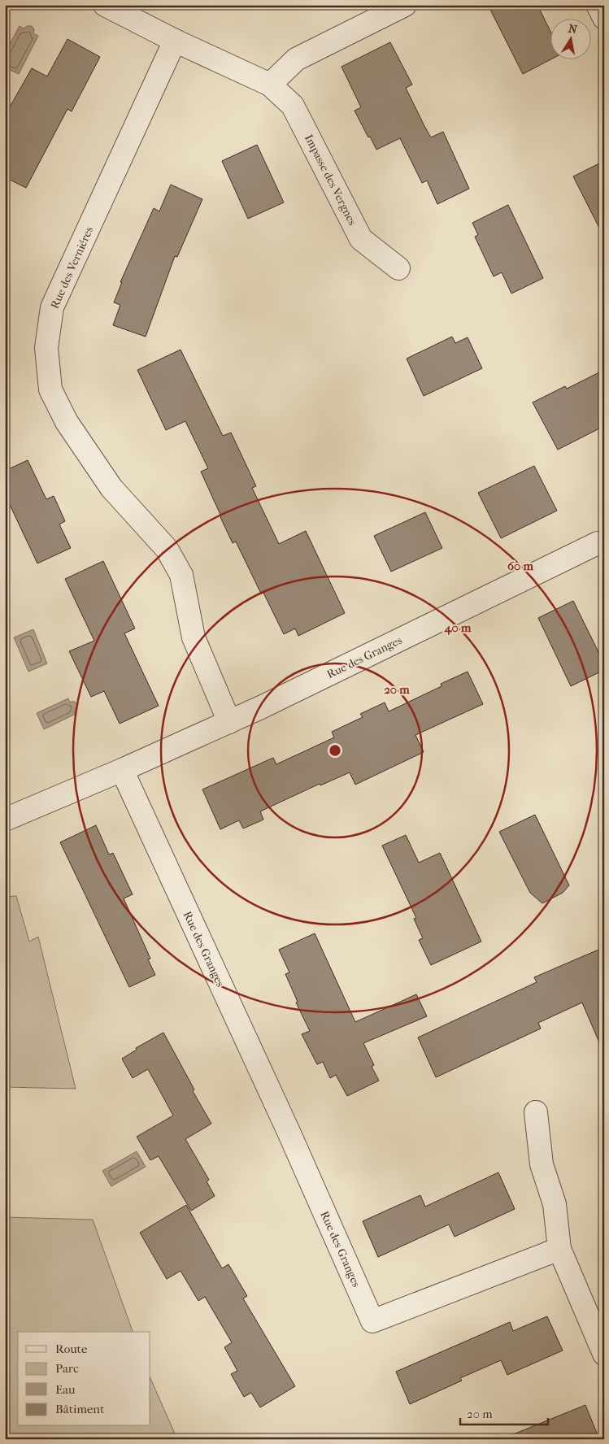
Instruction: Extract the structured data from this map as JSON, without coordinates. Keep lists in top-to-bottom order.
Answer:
{
  "streets": {
    "street": ["Impasse des Vergnes", "Rue des Verniéres", "Rue des Granges"]
  },
  "crossings": [
    ["Rue des Verniéres", "Rue des Granges"]
  ],
  "legend": [
    "Route",
    "Parc",
    "Eau",
    "Bâtiment"
  ],
  "scale_bar": "20 m",
  "north": "top",
  "rings": ["60 m", "40 m", "20 m"]
}
